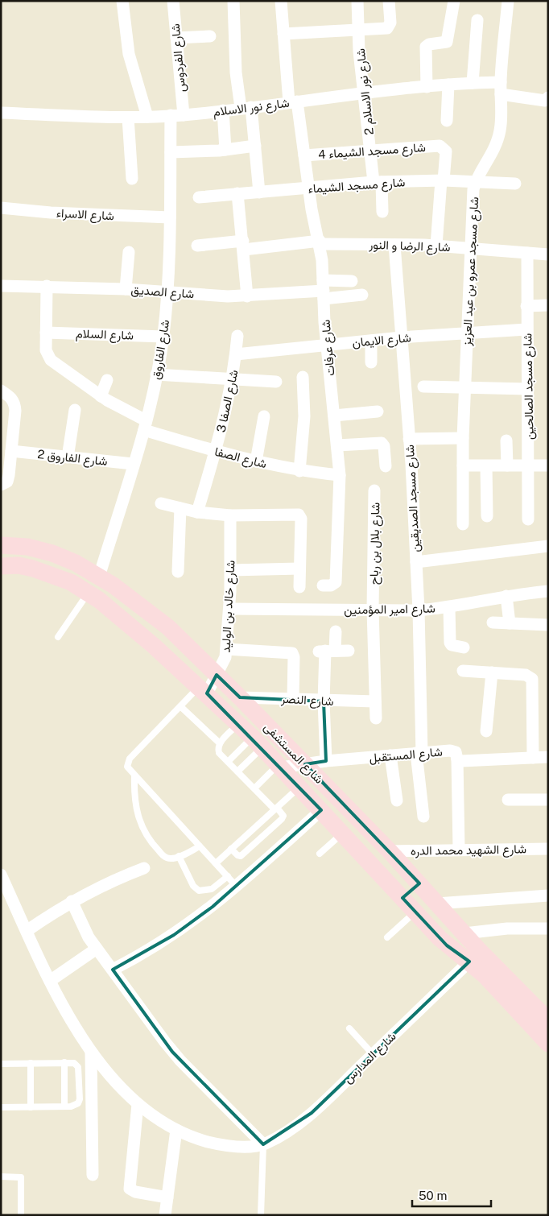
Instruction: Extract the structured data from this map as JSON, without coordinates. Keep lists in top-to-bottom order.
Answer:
{
  "streets": {
    "street": [
      "شارع الفردوس",
      "شارع نور الاسلام 2",
      "شارع نور الاسلام",
      "شارع مسجد الشيماء 4",
      "شارع مسجد الشيماء",
      "شارع الاسراء",
      "شارع الرضا و النور",
      "شارع مسجد عمرو بن عبد العزيز",
      "شارع الصديق",
      "شارع السلام",
      "شارع الايمان",
      "شارع عرفات",
      "شارع الفاروق",
      "شارع مسجد الصالحين",
      "شارع الصفا 3",
      "شارع الفاروق 2",
      "شارع الصفا",
      "شارع مسجد الصديقين",
      "شارع بلال بن رباح",
      "شارع خالد بن الوليد",
      "شارع امير المؤمنين",
      "شارع النصر",
      "شارع المستشفى",
      "شارع المستقبل",
      "شارع الشهيد محمد الدره",
      "شارع المدارس"
    ]
  },
  "crossings": [
    ["شارع الفردوس", "شارع نور الاسلام"],
    ["شارع نور الاسلام 2", "شارع نور الاسلام"],
    ["شارع نور الاسلام 2", "شارع مسجد الشيماء 4"],
    ["شارع نور الاسلام 2", "شارع مسجد الشيماء"],
    ["شارع نور الاسلام", "شارع مسجد عمرو بن عبد العزيز"],
    ["شارع نور الاسلام", "شارع عرفات"],
    ["شارع نور الاسلام", "شارع الفاروق"],
    ["شارع مسجد الشيماء 4", "شارع مسجد الشيماء"],
    ["شارع مسجد الشيماء 4", "شارع عرفات"],
    ["شارع مسجد الشيماء", "شارع مسجد عمرو بن عبد العزيز"],
    ["شارع مسجد الشيماء", "شارع عرفات"],
    ["شارع الاسراء", "شارع الفاروق"],
    ["شارع الرضا و النور", "شارع مسجد عمرو بن عبد العزيز"],
    ["شارع الرضا و النور", "شارع عرفات"],
    ["شارع الرضا و النور", "شارع مسجد الصالحين"],
    ["شارع الرضا و النور", "شارع مسجد الصديقين"],
    ["شارع مسجد عمرو بن عبد العزيز", "شارع الايمان"],
    ["شارع الصديق", "شارع عرفات"],
    ["شارع الصديق", "شارع الفاروق"],
    ["شارع السلام", "شارع الفاروق"],
    ["شارع السلام", "شارع الصفا"],
    ["شارع الايمان", "شارع عرفات"],
    ["شارع الايمان", "شارع مسجد الصالحين"],
    ["شارع الايمان", "شارع الصفا 3"],
    ["شارع الايمان", "شارع مسجد الصديقين"],
    ["شارع عرفات", "شارع الصفا"],
    ["شارع الفاروق", "شارع الفاروق 2"],
    ["شارع الفاروق", "شارع الصفا"],
    ["شارع الفاروق", "شارع المستشفى"],
    ["شارع الصفا 3", "شارع الصفا"],
    ["شارع مسجد الصديقين", "شارع امير المؤمنين"],
    ["شارع مسجد الصديقين", "شارع المستقبل"],
    ["شارع بلال بن رباح", "شارع امير المؤمنين"],
    ["شارع بلال بن رباح", "شارع النصر"],
    ["شارع خالد بن الوليد", "شارع امير المؤمنين"],
    ["شارع خالد بن الوليد", "شارع المستشفى"],
    ["شارع النصر", "شارع المستشفى"],
    ["شارع المستشفى", "شارع المستقبل"],
    ["شارع المستشفى", "شارع الشهيد محمد الدره"],
    ["شارع المستشفى", "شارع المدارس"]
  ],
  "scale_bar": "50 m"
}
